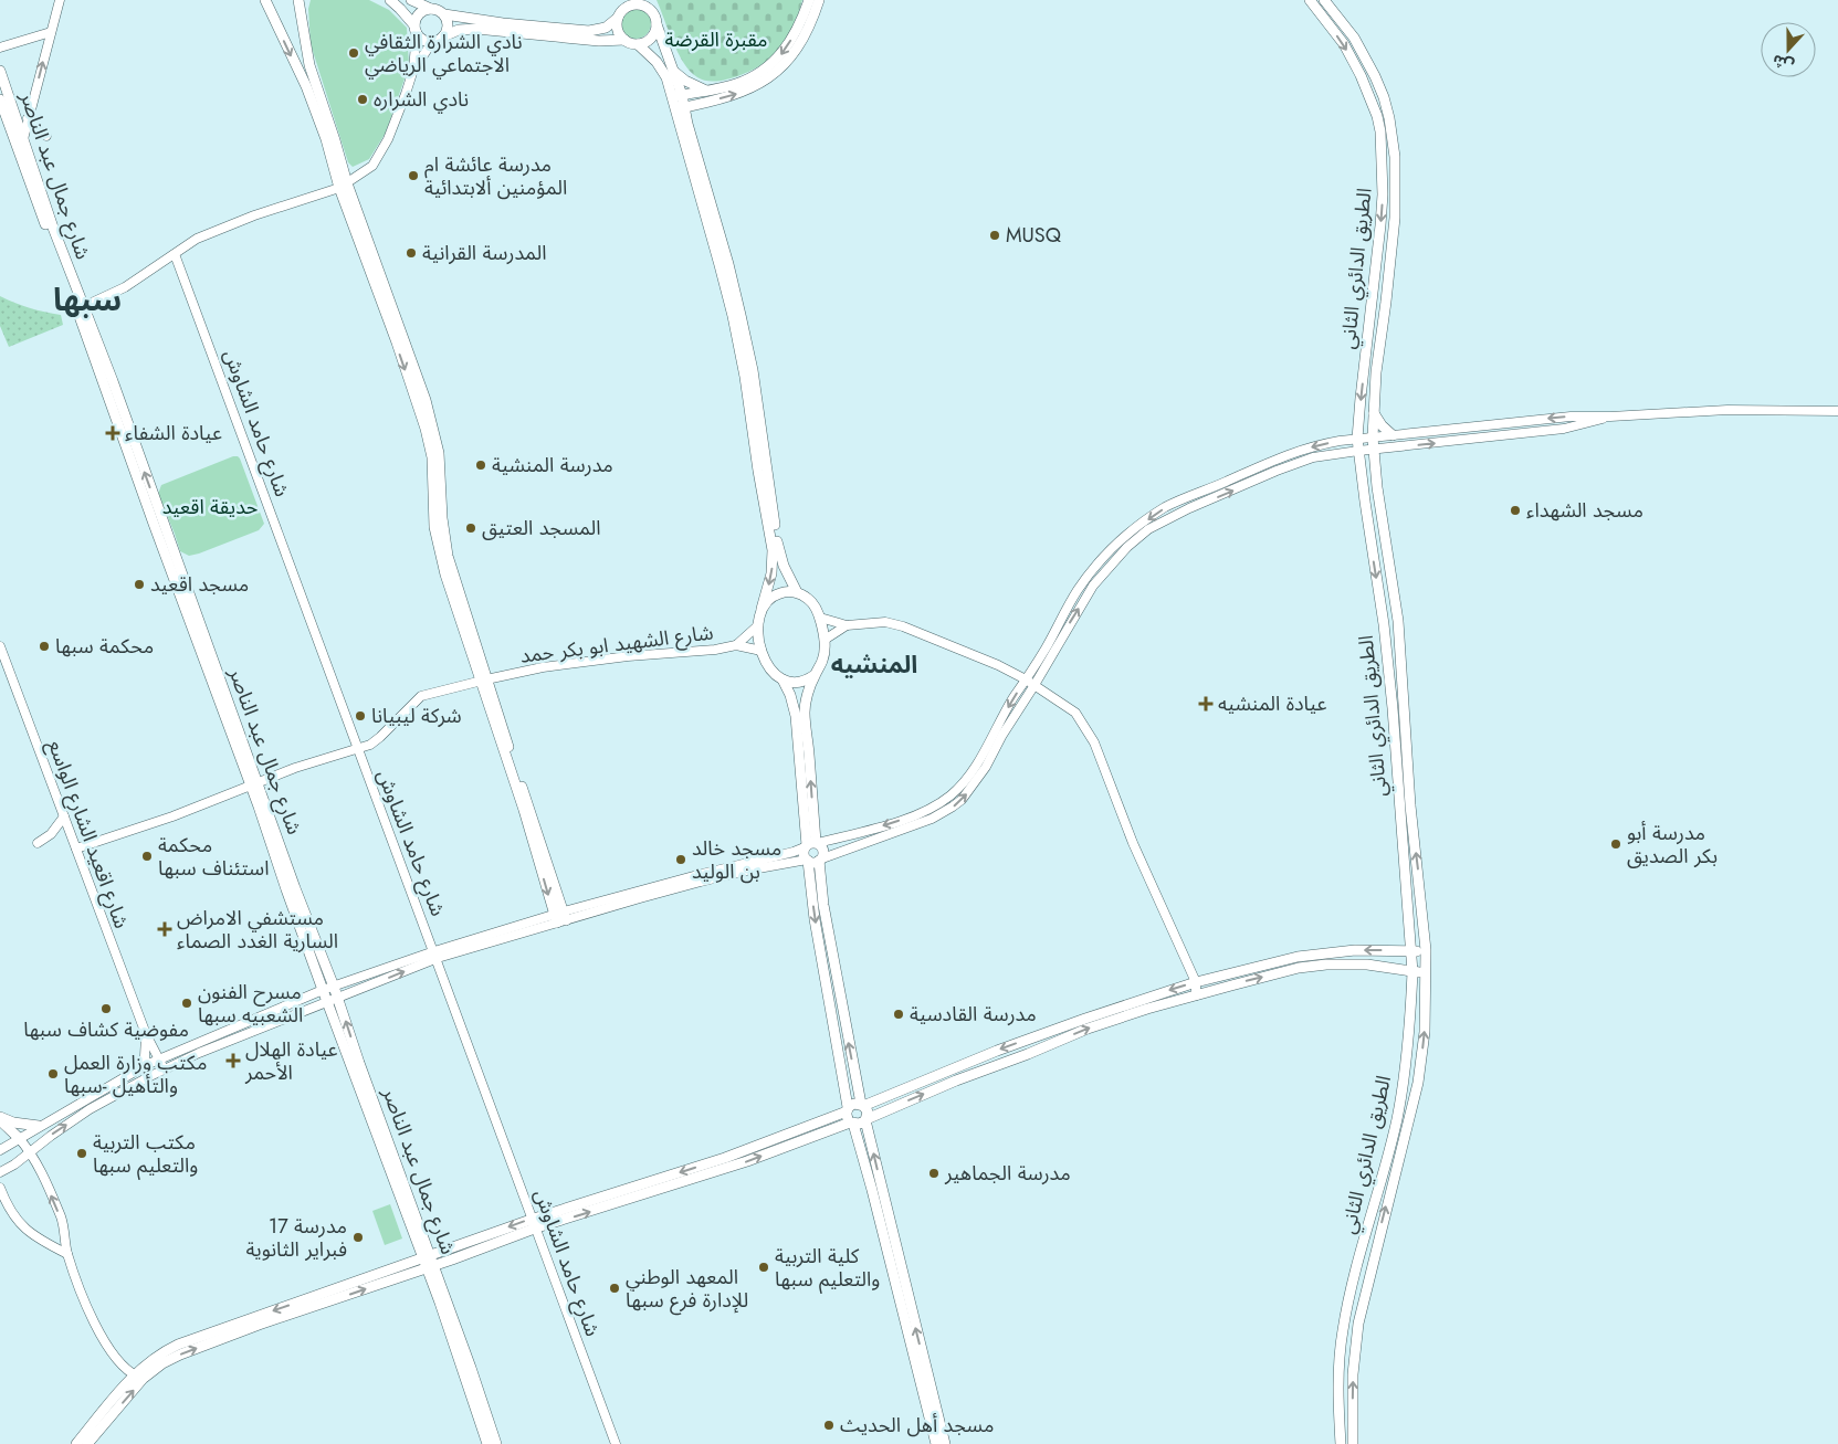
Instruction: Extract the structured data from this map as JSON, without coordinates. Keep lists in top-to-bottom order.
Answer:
{
  "streets": {
    "main road": ["شارع جمال عبد الناصر", "الطريق الدائري الثاني"],
    "street": ["شارع حامد الشاوش", "شارع الشهيد ابو بكر حمد", "شارع اقعيد الشارع الواسع"]
  },
  "crossings": [
    ["شارع جمال عبد الناصر", "شارع الشهيد ابو بكر حمد"],
    ["شارع حامد الشاوش", "شارع الشهيد ابو بكر حمد"],
    ["شارع الشهيد ابو بكر حمد", "شارع اقعيد الشارع الواسع"]
  ],
  "districts": ["سبها", "المنشيه"],
  "parks": ["مقبرة القرضة", "حديقة اقعيد"],
  "places": {
    "other": [
      "نادي الشرارة الثقافي الاجتماعي الرياضي",
      "نادي الشراره",
      "مدرسة عائشة ام المؤمنين ألابتدائية",
      "MUSQ",
      "المدرسة القرانية",
      "مدرسة المنشية",
      "مسجد الشهداء",
      "المسجد العتيق",
      "مسجد اقعيد",
      "محكمة سبها",
      "شركة ليبيانا",
      "مدرسة أبو بكر الصديق",
      "محكمة استئناف سبها",
      "مسجد خالد بن الوليد",
      "مسرح الفنون الشعبيه سبها",
      "مفوضية كشاف سبها",
      "مدرسة القادسية",
      "مكتب وزارة العمل والتأهيل -سبها",
      "مكتب التربية والتعليم سبها",
      "مدرسة الجماهير",
      "مدرسة 17 فبراير الثانوية",
      "كلية التربية والتعليم سبها",
      "المعهد الوطني للإدارة فرع سبها",
      "مسجد أهل الحديث"
    ],
    "health": [
      "عيادة الشفاء",
      "عيادة المنشيه",
      "مستشفي الامراض السارية الغدد الصماء",
      "عيادة الهلال الأحمر"
    ]
  },
  "north": "bottom"
}
